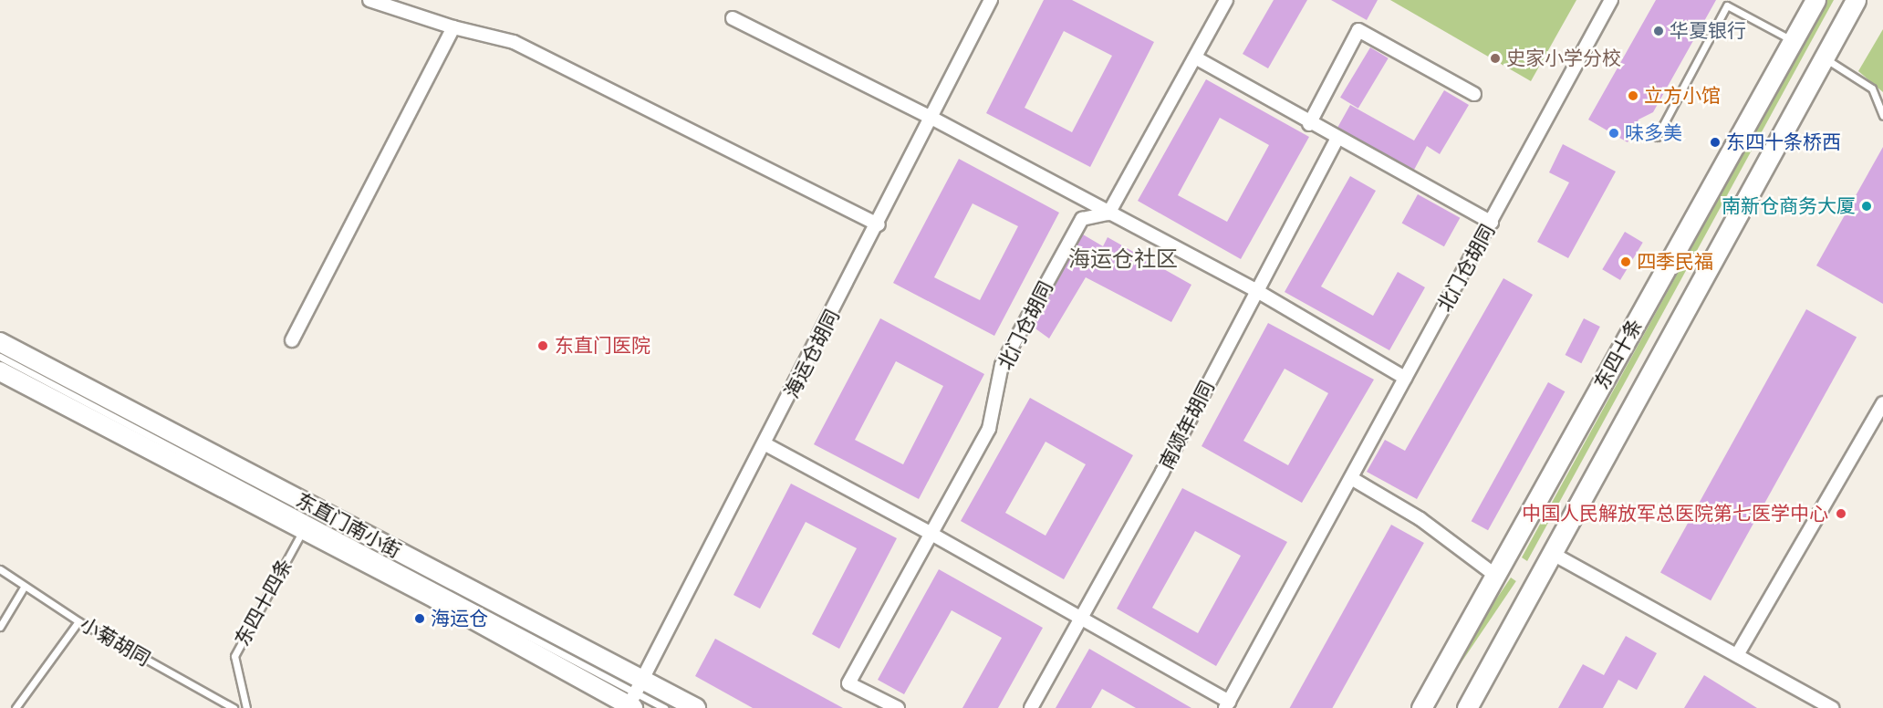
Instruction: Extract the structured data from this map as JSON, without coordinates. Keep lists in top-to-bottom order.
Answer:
{
  "streets": {
    "main road": ["东四十条", "东直门南小街"],
    "street": ["北门仓胡同", "海运仓胡同", "南颂年胡同"],
    "lane": ["东四十四条", "小菊胡同"]
  },
  "crossings": [
    ["海运仓胡同", "东直门南小街"],
    ["东直门南小街", "东四十四条"]
  ],
  "districts": ["海运仓社区"],
  "places": [
    "华夏银行",
    "史家小学分校",
    "立方小馆",
    "味多美",
    "东四十条桥西",
    "南新仓商务大厦",
    "四季民福",
    "东直门医院",
    "中国人民解放军总医院第七医学中心",
    "海运仓"
  ]
}
